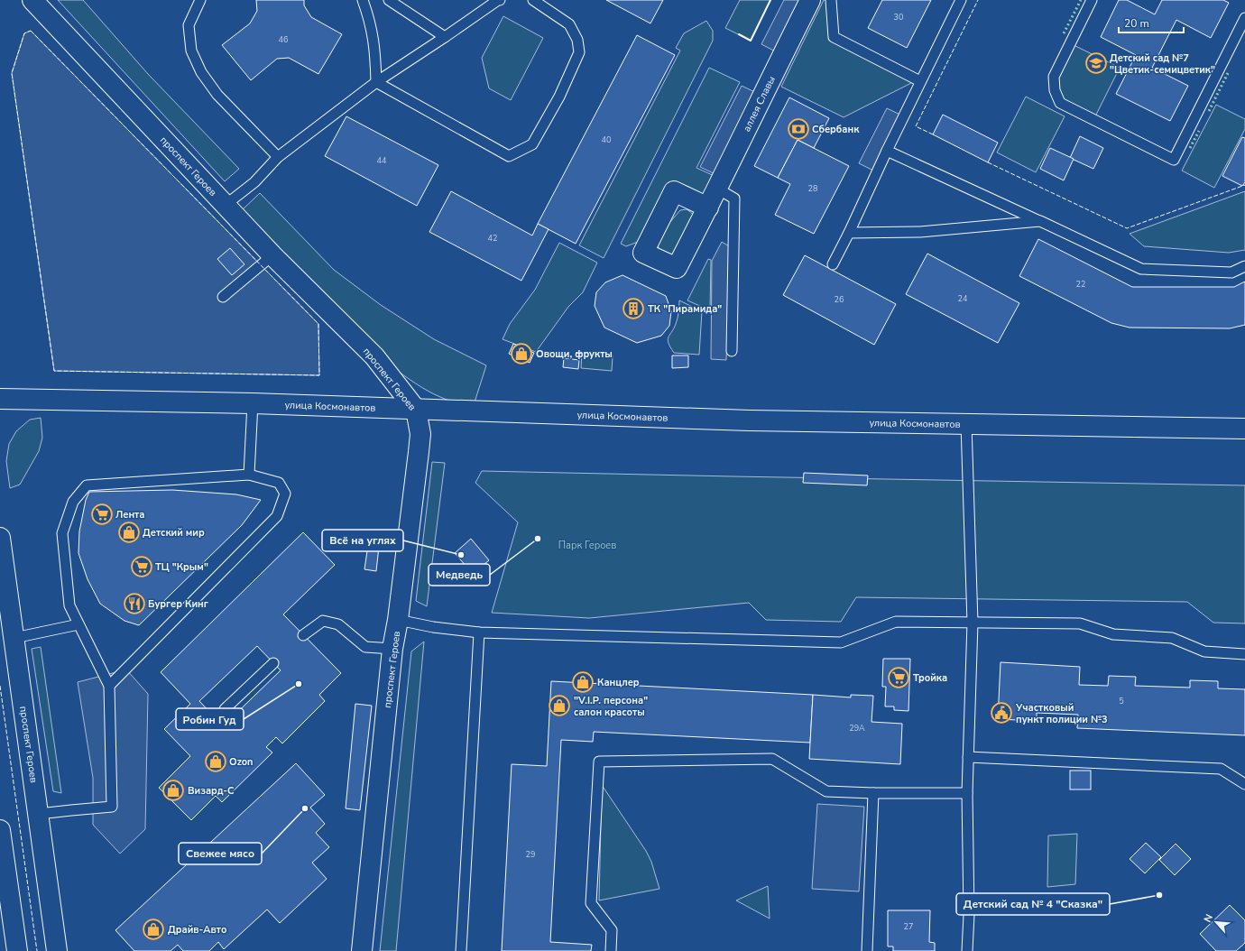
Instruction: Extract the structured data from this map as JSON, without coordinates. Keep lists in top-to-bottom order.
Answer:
{
  "streets": {
    "street": ["аллея Славы", "проспект Героев", "улица Космонавтов"]
  },
  "crossings": [
    ["проспект Героев", "улица Космонавтов"]
  ],
  "parks": ["Парк Героев"],
  "places": {
    "school or university": ["Детский сад №7 \"Цветик-семицветик\""],
    "bank": ["Сбербанк"],
    "building": ["ТК \"Пирамида\""],
    "shop": [
      "Овощи, фрукты",
      "Детский мир",
      "Канцлер",
      "\"V.I.P. персона\" cалон красоты",
      "Ozon",
      "Визард-С",
      "Драйв-Авто"
    ],
    "supermarket": ["Лента", "ТЦ \"Крым\"", "Тройка"],
    "other": [
      "Медведь",
      "Всё на углях",
      "Робин Гуд",
      "Свежее мясо",
      "Детский сад № 4 \"Сказка\""
    ],
    "restaurant": ["Бургер Кинг"],
    "public building": ["Участковый пункт полиции №3"]
  },
  "house_numbers": [
    "30",
    "46",
    "40",
    "44",
    "28",
    "42",
    "22",
    "24",
    "26",
    "5",
    "29А",
    "29",
    "27"
  ],
  "scale_bar": "20 m",
  "north": "top left"
}
